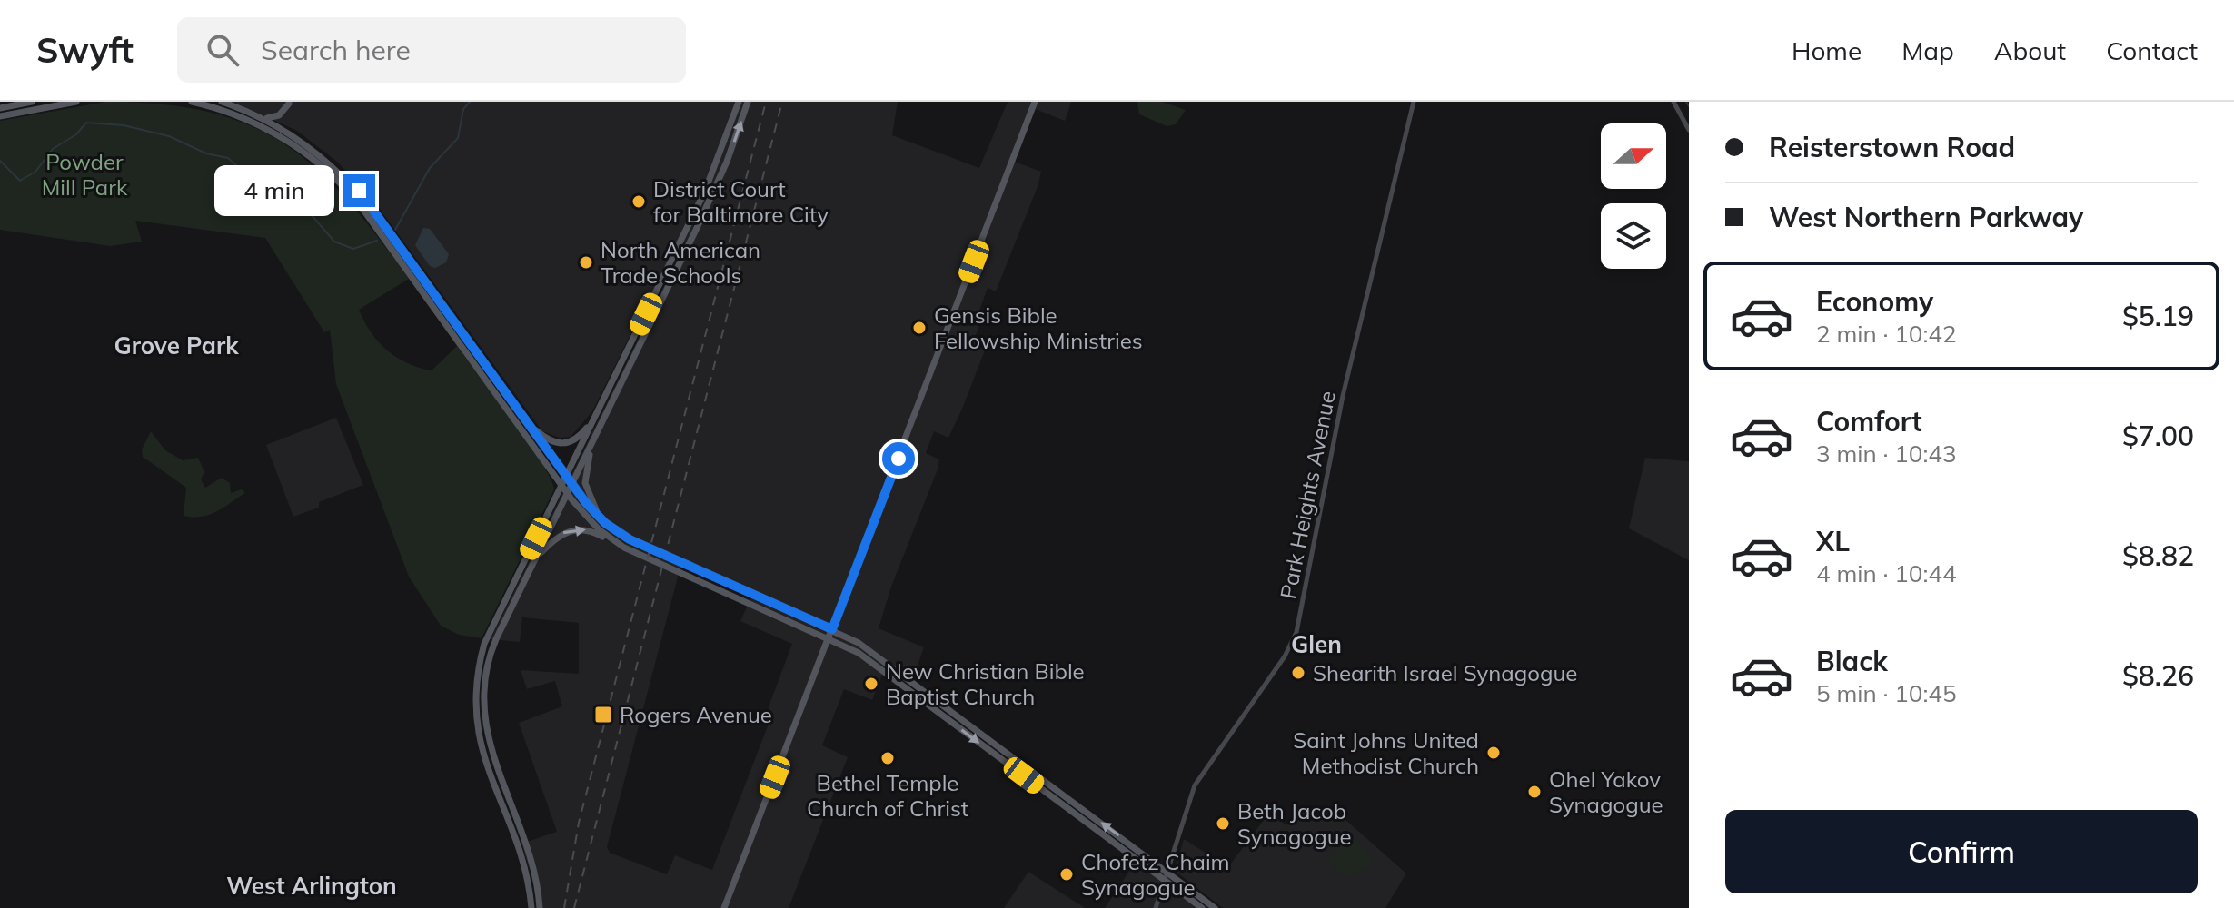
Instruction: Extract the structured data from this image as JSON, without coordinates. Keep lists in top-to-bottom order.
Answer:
{
  "streets": {
    "main road": ["Park Heights Avenue"]
  },
  "districts": ["Grove Park", "Glen", "West Arlington"],
  "parks": ["Powder Mill Park"],
  "places": {
    "other": [
      "District Court for Baltimore City",
      "North American Trade Schools",
      "Gensis Bible Fellowship Ministries",
      "Shearith Israel Synagogue",
      "New Christian Bible Baptist Church",
      "Saint Johns United Methodist Church",
      "Bethel Temple Church of Christ",
      "Ohel Yakov Synagogue",
      "Beth Jacob Synagogue",
      "Chofetz Chaim Synagogue"
    ],
    "transit": ["Rogers Avenue"]
  },
  "north": "right",
  "page": {
    "header": "Swyft",
    "search": "Search here",
    "nav": [
      "Home",
      "Map",
      "About",
      "Contact"
    ],
    "banner": ["Reisterstown Road", "West Northern Parkway"],
    "bubble": "4 min",
    "list": [
      {
        "name": "Economy",
        "note": "2 min · 10:42",
        "value": "$5.19"
      },
      {
        "name": "Comfort",
        "note": "3 min · 10:43",
        "value": "$7.00"
      },
      {
        "name": "XL",
        "note": "4 min · 10:44",
        "value": "$8.82"
      },
      {
        "name": "Black",
        "note": "5 min · 10:45",
        "value": "$8.26"
      }
    ],
    "buttons": "Confirm"
  }
}
